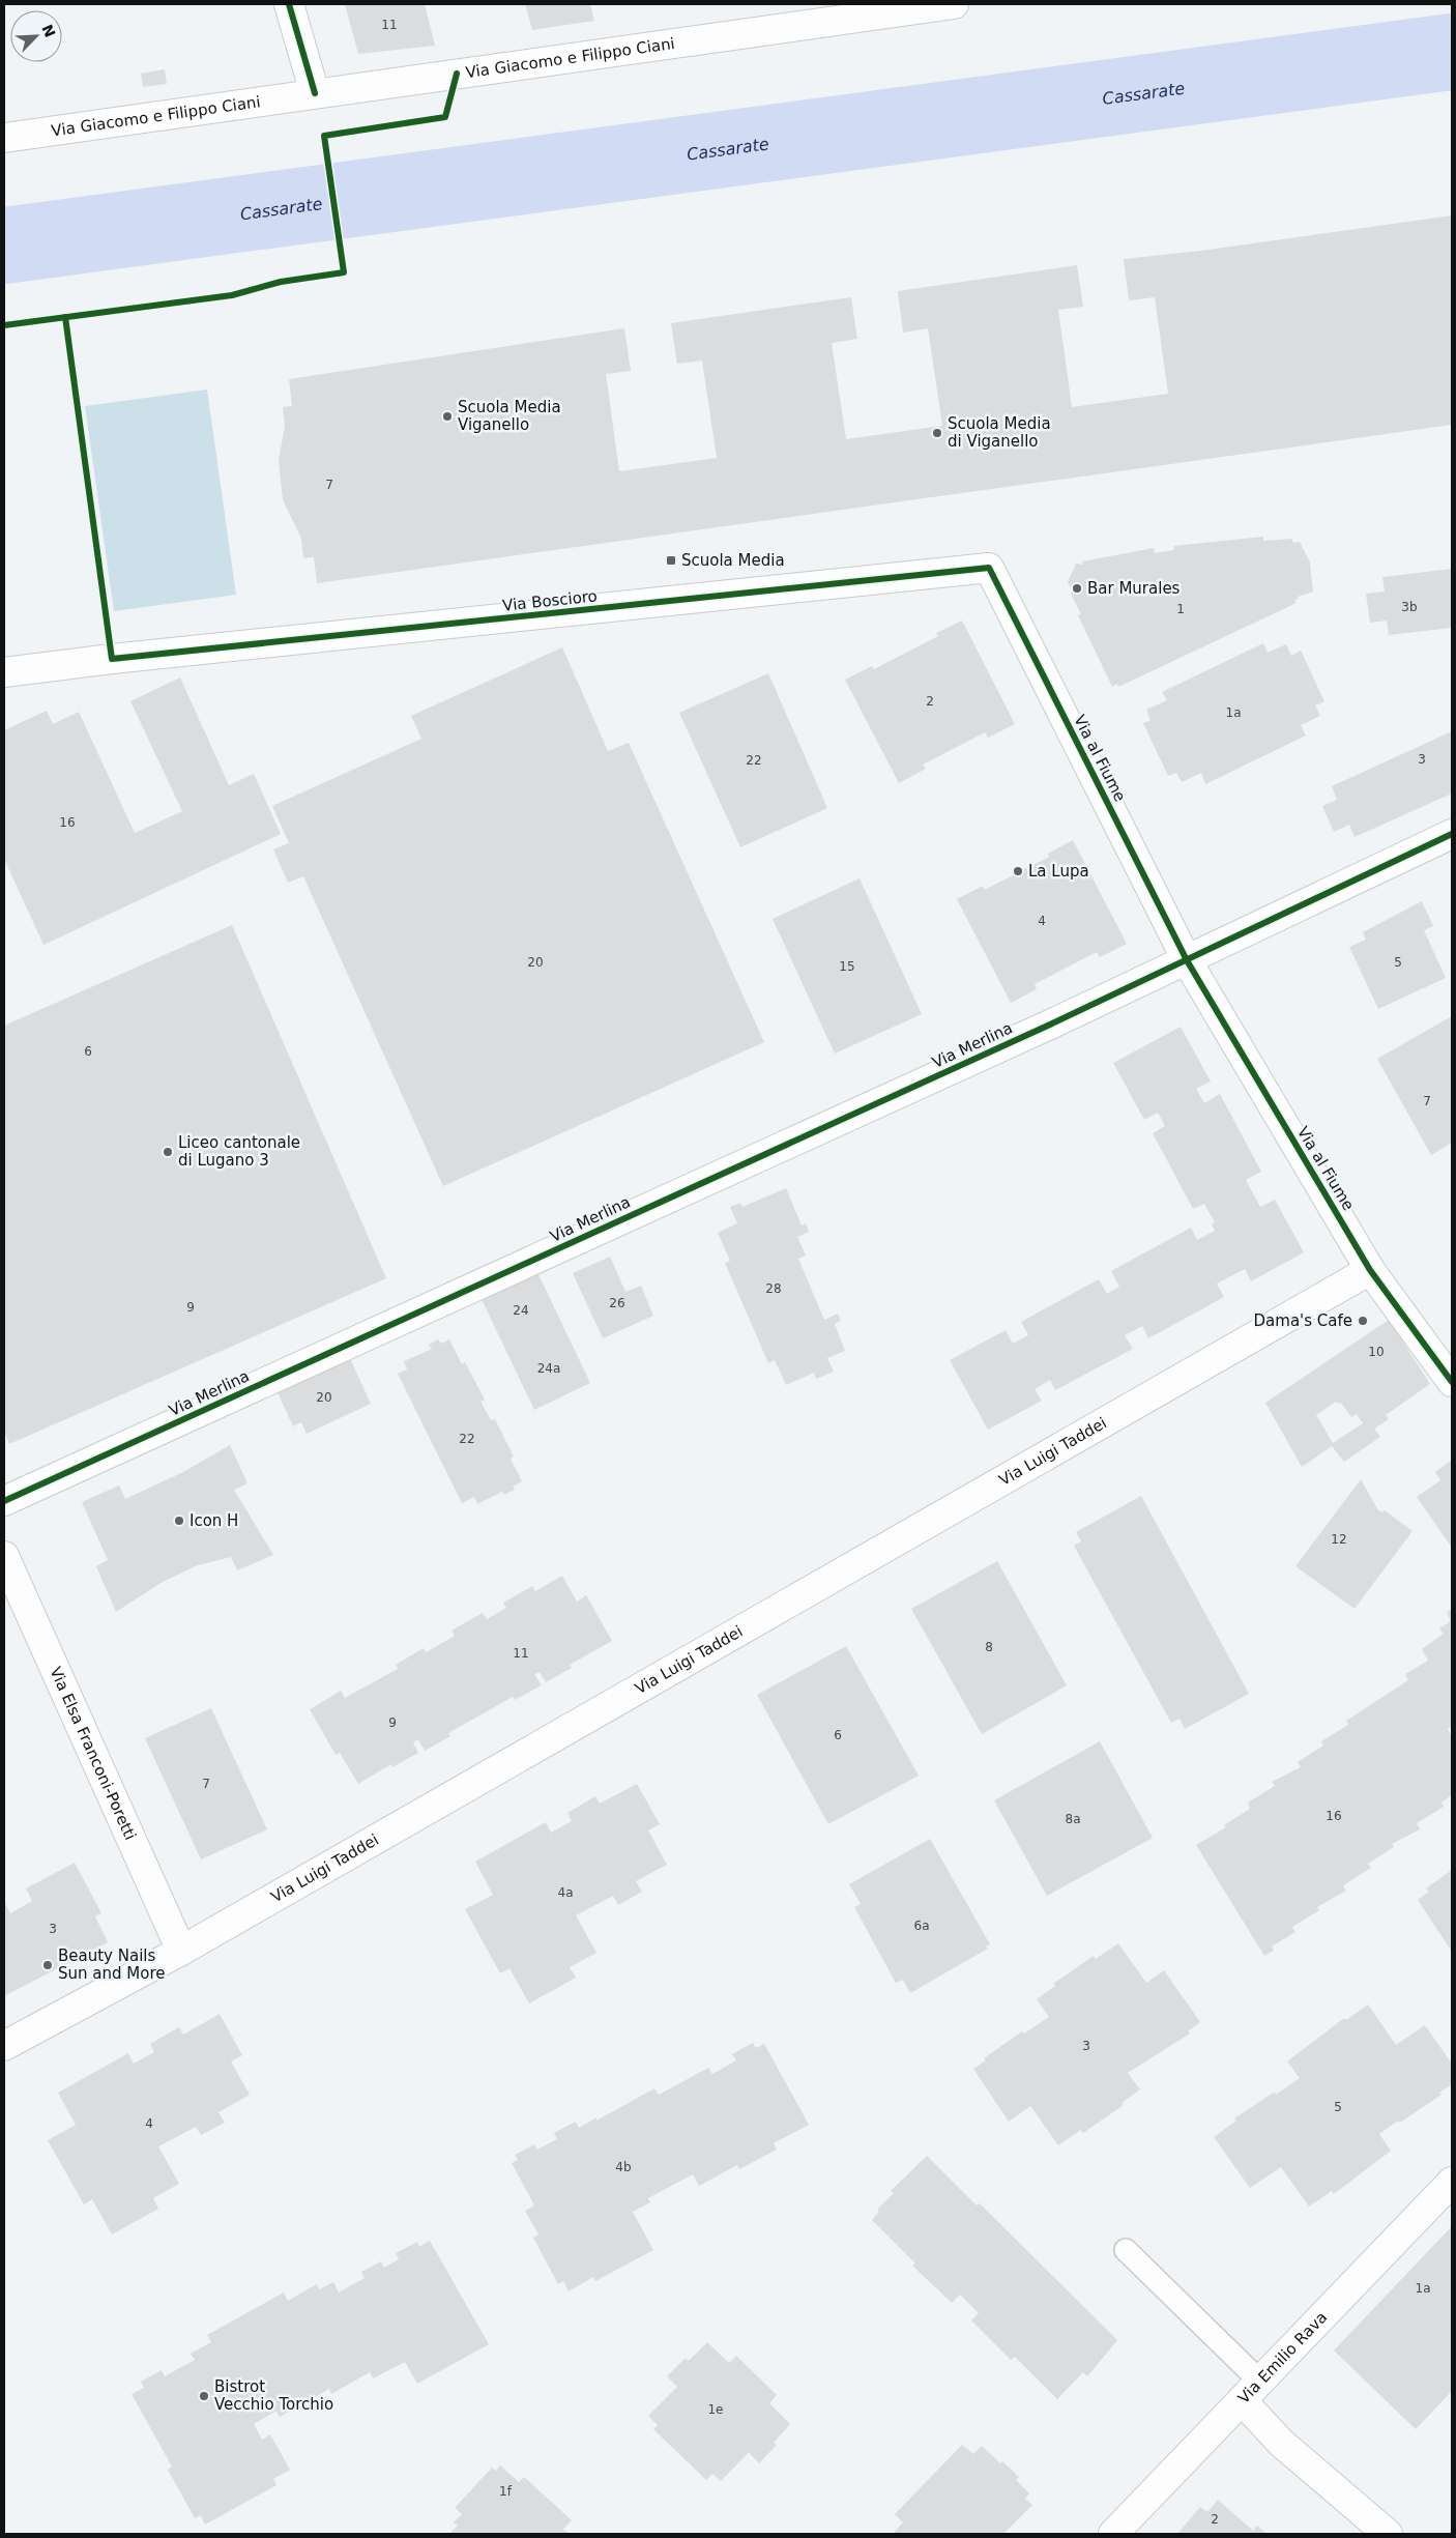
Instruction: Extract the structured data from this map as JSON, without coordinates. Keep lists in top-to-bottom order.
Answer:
{
  "streets": {
    "street": [
      "Via Giacomo e Filippo Ciani",
      "Via Boscioro",
      "Via al Fiume",
      "Via Merlina",
      "Via Luigi Taddei",
      "Via Elsa Franconi-Poretti",
      "Via Emilio Rava"
    ]
  },
  "crossings": [
    ["Via Boscioro", "Via al Fiume"],
    ["Via al Fiume", "Via Merlina"],
    ["Via al Fiume", "Via Luigi Taddei"],
    ["Via Luigi Taddei", "Via Elsa Franconi-Poretti"]
  ],
  "water": ["Cassarate"],
  "places": {
    "other": [
      "Scuola Media Viganello",
      "Scuola Media di Viganello",
      "Bar Murales",
      "La Lupa",
      "Liceo cantonale di Lugano 3",
      "Dama's Cafe",
      "Icon H",
      "Beauty Nails Sun and More",
      "Bistrot Vecchio Torchio"
    ],
    "transit": ["Scuola Media"]
  },
  "house_numbers": [
    "11",
    "7",
    "3b",
    "1",
    "2",
    "1a",
    "3",
    "22",
    "16",
    "4",
    "20",
    "5",
    "15",
    "6",
    "7",
    "28",
    "26",
    "9",
    "24",
    "10",
    "24a",
    "20",
    "22",
    "12",
    "8",
    "11",
    "9",
    "6",
    "7",
    "16",
    "8a",
    "4a",
    "6a",
    "3",
    "3",
    "5",
    "4",
    "4b",
    "1a",
    "1e",
    "1f",
    "2"
  ],
  "north": "top right"
}
